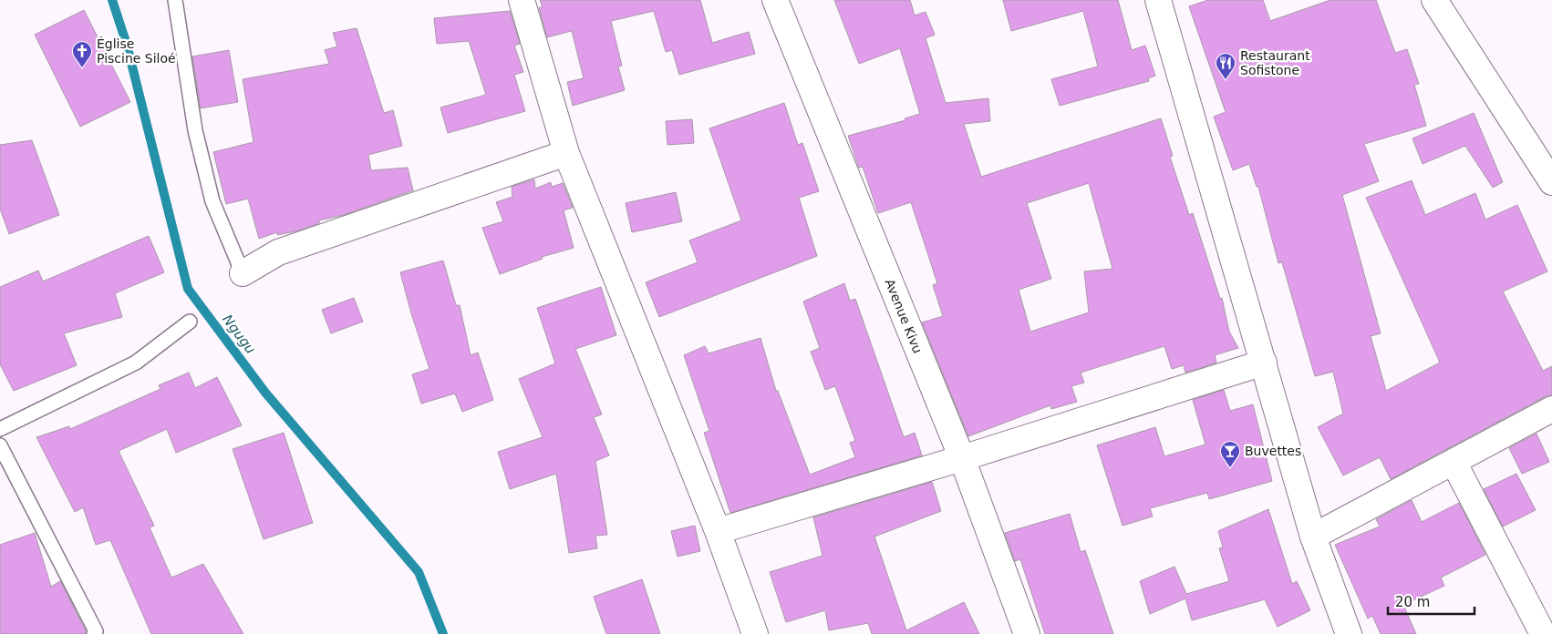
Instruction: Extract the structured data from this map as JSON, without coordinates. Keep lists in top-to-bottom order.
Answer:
{
  "streets": {
    "street": ["Avenue Kivu"]
  },
  "water": ["Ngugu"],
  "places": {
    "church": ["Église Piscine Siloé"],
    "restaurant": ["Restaurant Sofistone"],
    "bar": ["Buvettes"]
  },
  "scale_bar": "20 m"
}
